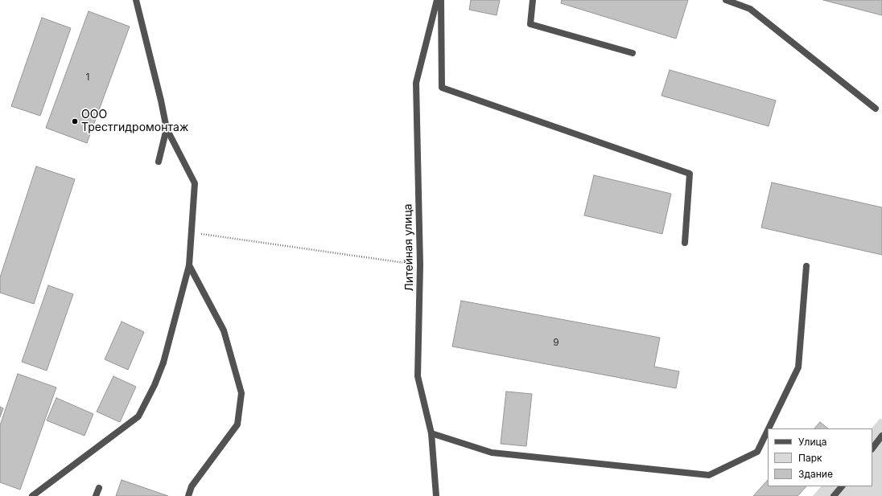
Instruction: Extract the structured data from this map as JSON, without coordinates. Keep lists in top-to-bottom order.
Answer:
{
  "streets": {
    "street": ["Литейная улица"]
  },
  "places": ["ООО Трестгидромонтаж"],
  "house_numbers": ["1", "9"],
  "legend": ["Улица", "Парк", "Здание"]
}
